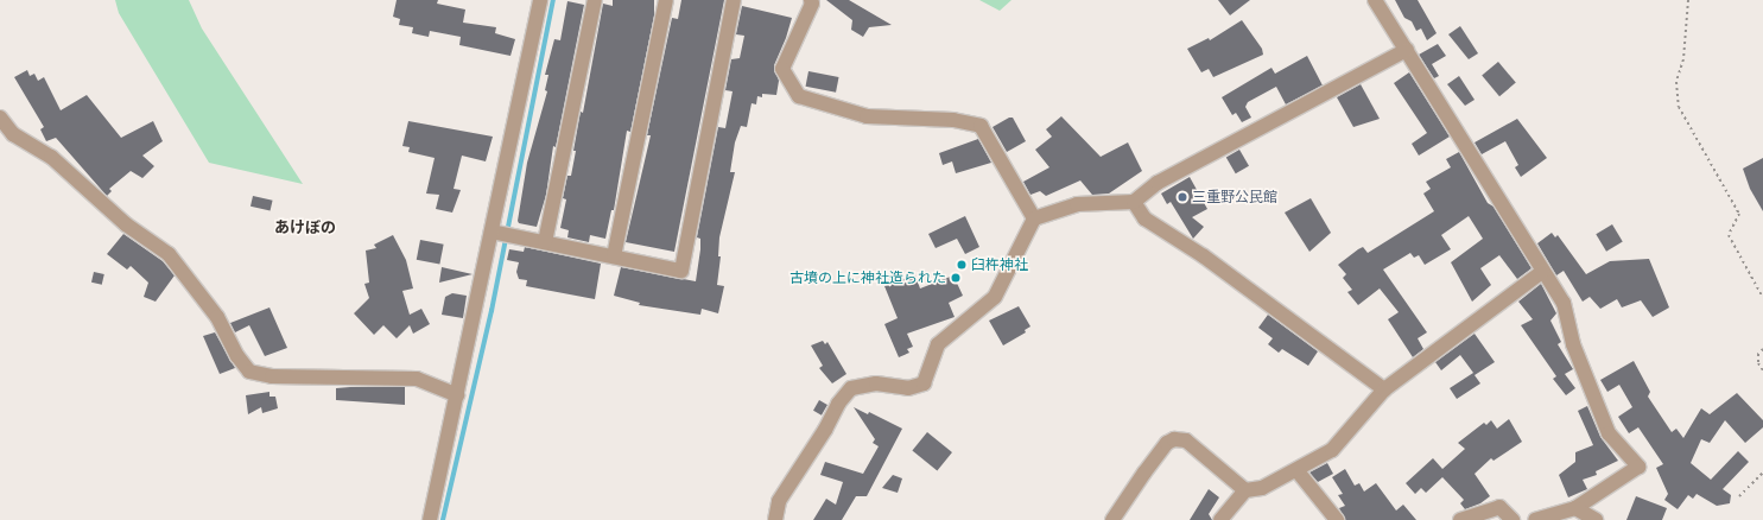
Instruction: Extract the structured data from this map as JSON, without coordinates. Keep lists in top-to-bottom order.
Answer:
{
  "districts": ["あけぼの"],
  "places": ["三重野公民館", "臼杵神社", "古墳の上に神社造られた"]
}
